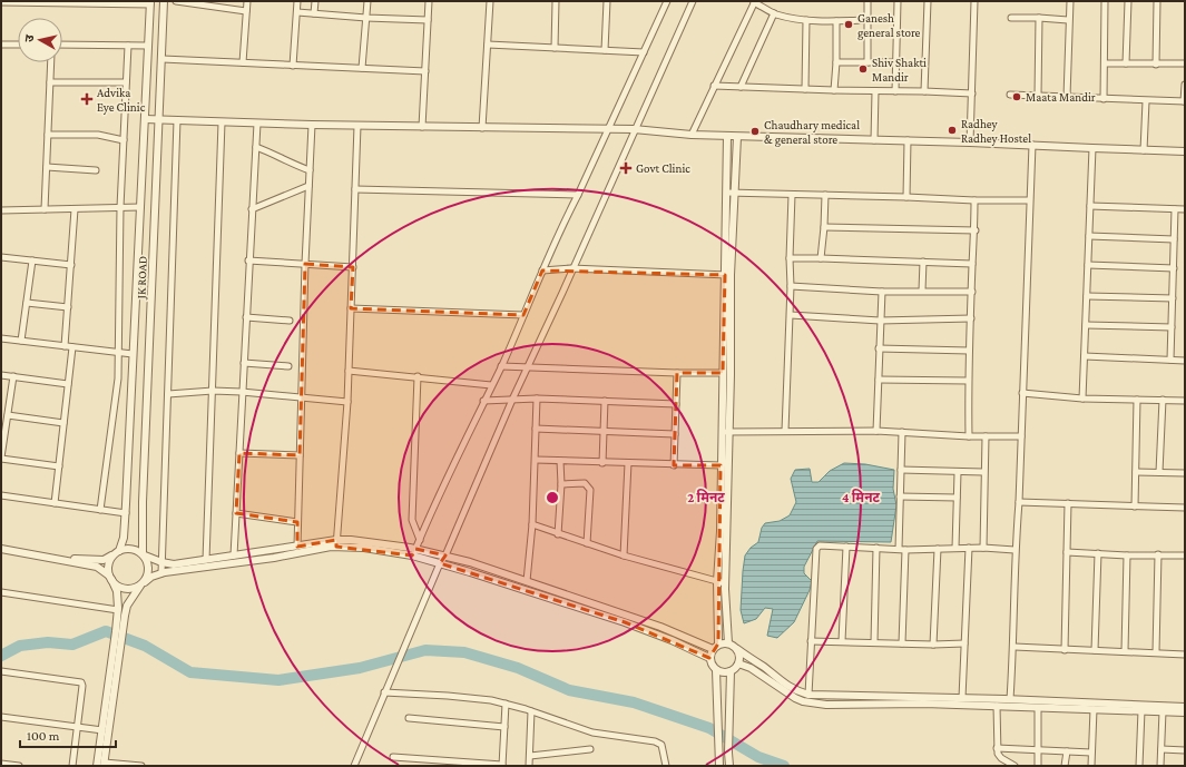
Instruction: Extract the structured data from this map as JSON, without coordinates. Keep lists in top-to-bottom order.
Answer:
{
  "streets": {
    "street": ["JK ROAD"]
  },
  "places": {
    "other": [
      "Ganesh general store",
      "Shiv Shakti Mandir",
      "Maata Mandir",
      "Radhey Radhey Hostel",
      "Chaudhary medical & general store"
    ],
    "health": ["Advika Eye Clinic", "Govt Clinic"]
  },
  "scale_bar": "100 m",
  "north": "left",
  "rings": ["2 मिनट", "4 मिनट"]
}
